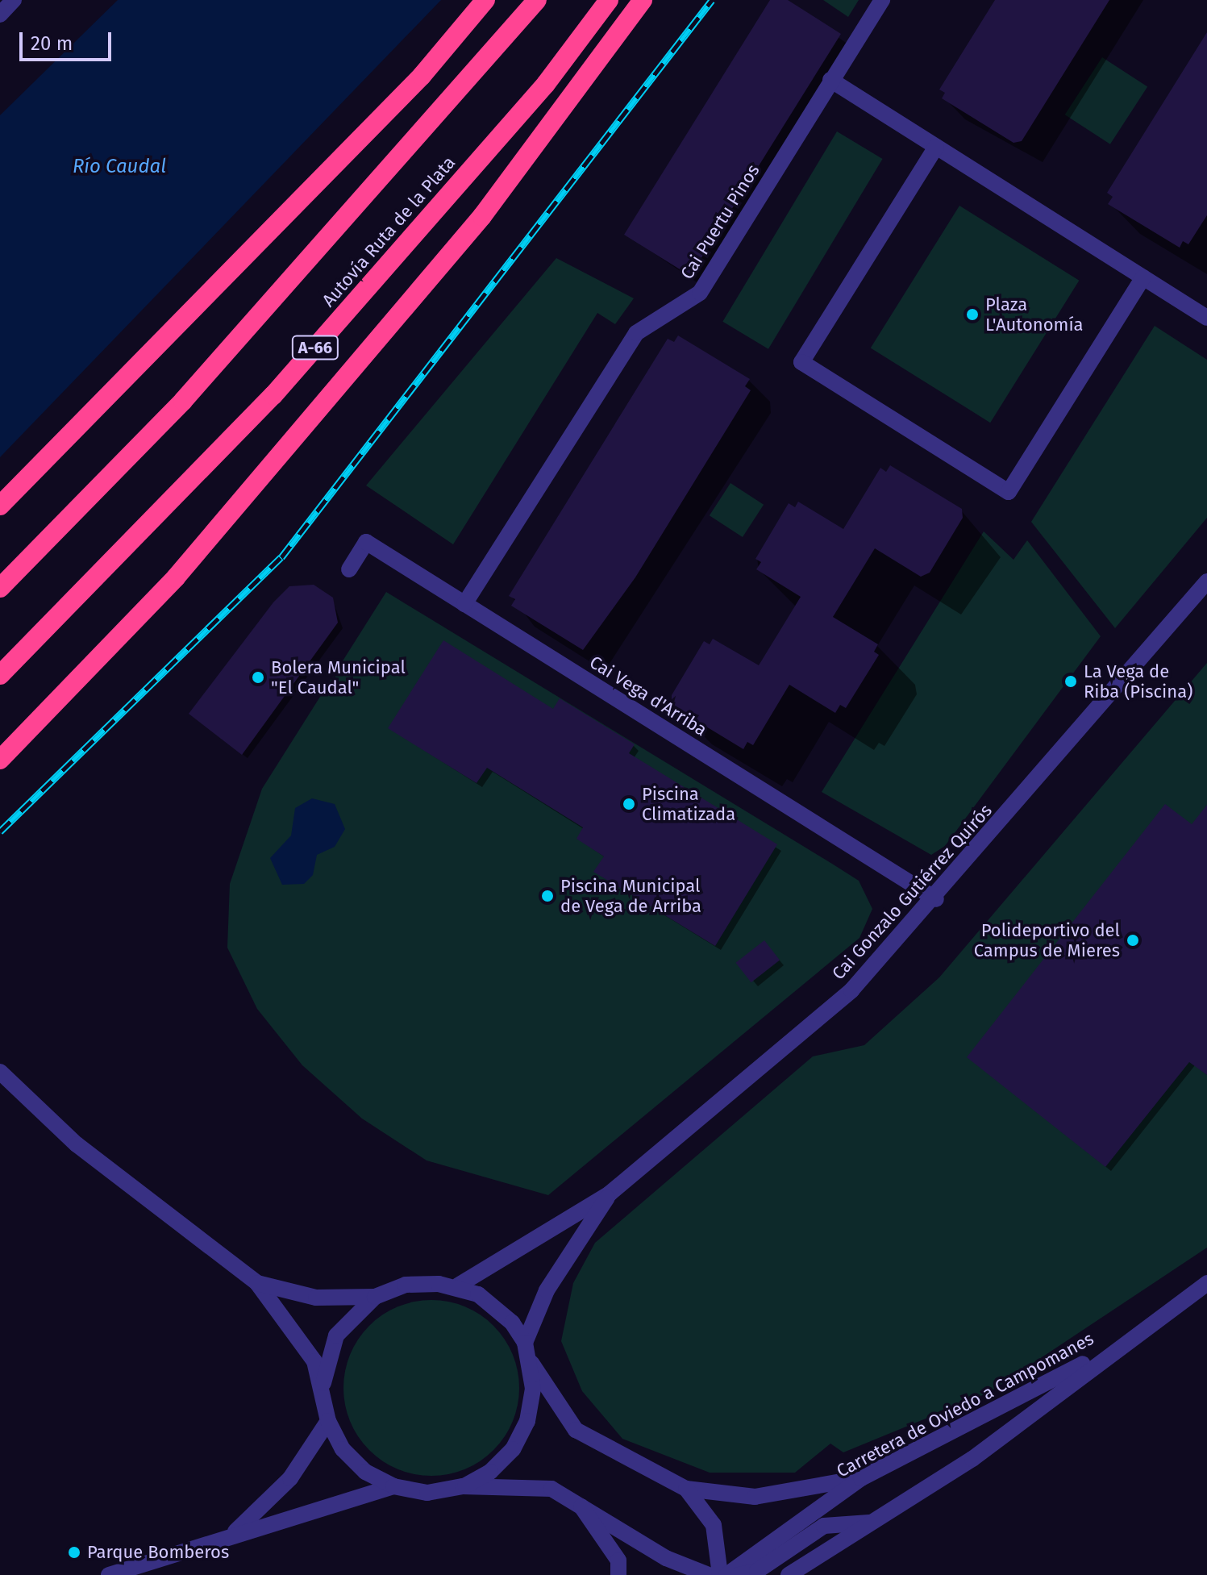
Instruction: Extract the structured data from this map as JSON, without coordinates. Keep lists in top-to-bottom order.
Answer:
{
  "streets": {
    "highway": ["Autovía Ruta de la Plata", "A-66"],
    "street": [
      "Cai Puertu Pinos",
      "Cai Vega d'Arriba",
      "Cai Gonzalo Gutiérrez Quirós",
      "Carretera de Oviedo a Campomanes"
    ]
  },
  "crossings": [
    ["Cai Puertu Pinos", "Cai Vega d'Arriba"],
    ["Cai Vega d'Arriba", "Cai Gonzalo Gutiérrez Quirós"]
  ],
  "water": ["Río Caudal"],
  "places": [
    "Plaza L'Autonomía",
    "Bolera Municipal \"El Caudal\"",
    "La Vega de Riba (Piscina)",
    "Piscina Climatizada",
    "Piscina Municipal de Vega de Arriba",
    "Polideportivo del Campus de Mieres",
    "Parque Bomberos"
  ],
  "scale_bar": "20 m"
}
